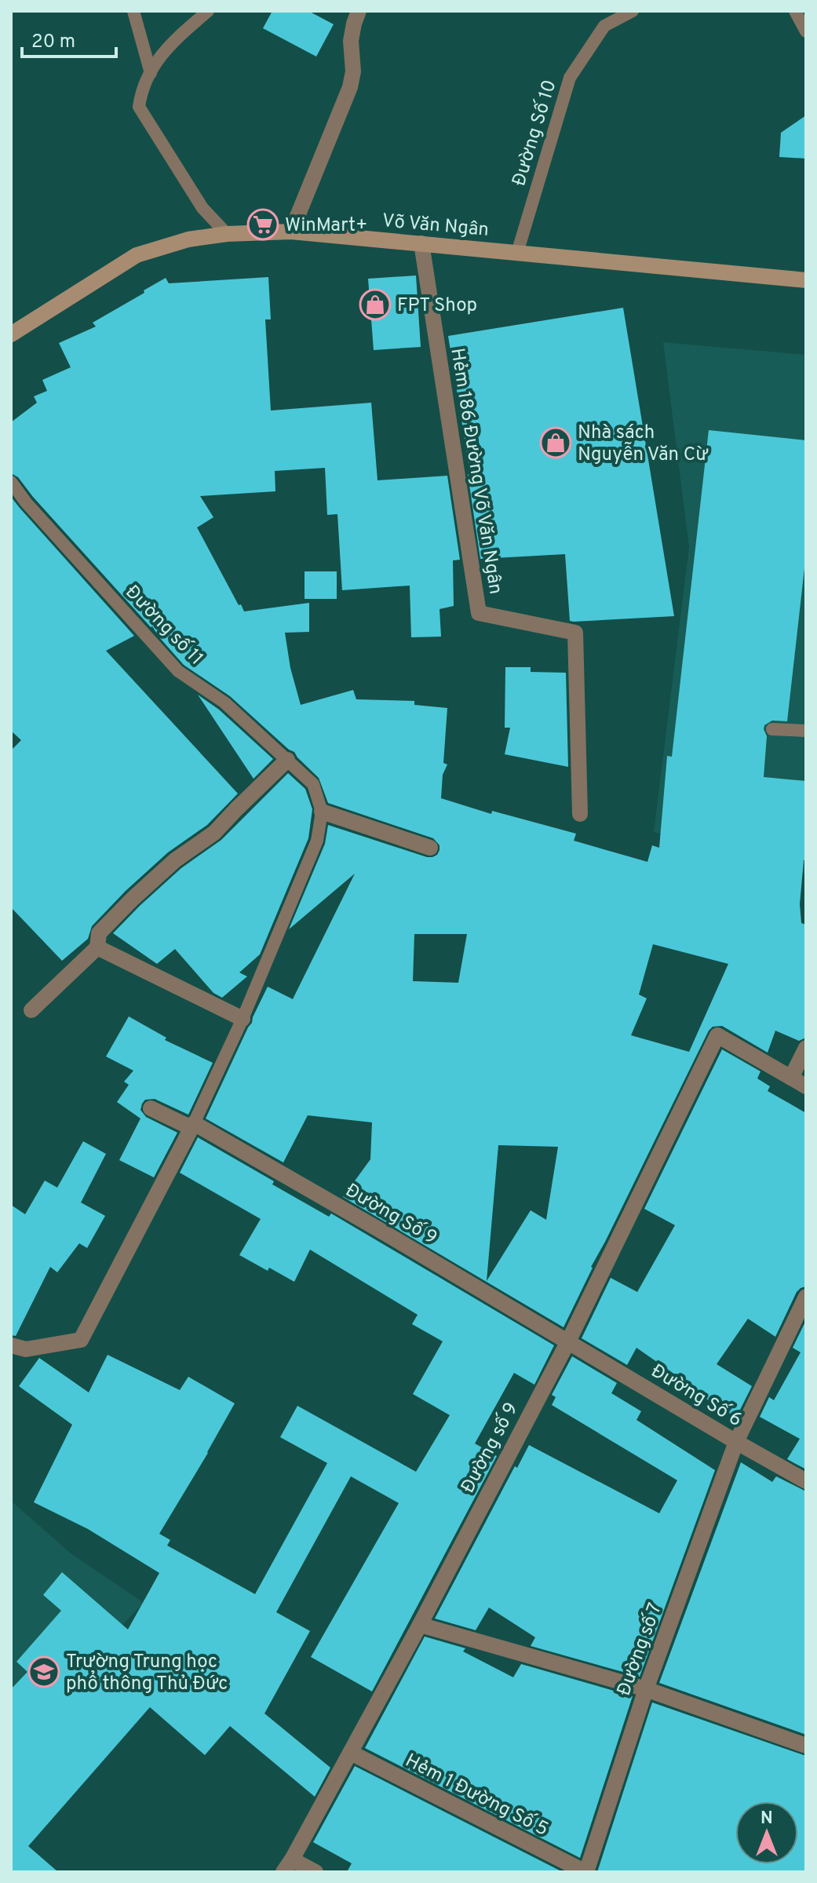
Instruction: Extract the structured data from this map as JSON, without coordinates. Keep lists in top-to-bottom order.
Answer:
{
  "streets": {
    "main road": ["Võ Văn Ngân"],
    "street": [
      "Hẻm 186 Đường Võ Văn Ngân",
      "Đường Số 9",
      "Đường Số 6",
      "Đường số 9",
      "Đường số 7",
      "Hẻm 1 Đường Số 5"
    ],
    "lane": ["Đường Số 10", "Đường số 11"]
  },
  "crossings": [
    ["Đường Số 10", "Võ Văn Ngân"],
    ["Võ Văn Ngân", "Hẻm 186 Đường Võ Văn Ngân"],
    ["Đường Số 9", "Đường Số 6"],
    ["Đường Số 9", "Đường số 9"],
    ["Đường Số 6", "Đường số 9"],
    ["Đường Số 6", "Đường số 7"],
    ["Đường số 9", "Hẻm 1 Đường Số 5"],
    ["Đường số 7", "Hẻm 1 Đường Số 5"]
  ],
  "places": {
    "supermarket": ["WinMart+"],
    "shop": ["FPT Shop", "Nhà sách Nguyễn Văn Cừ"],
    "school or university": ["Trường Trung học phổ thông Thủ Đức"]
  },
  "scale_bar": "20 m",
  "north": "top"
}
